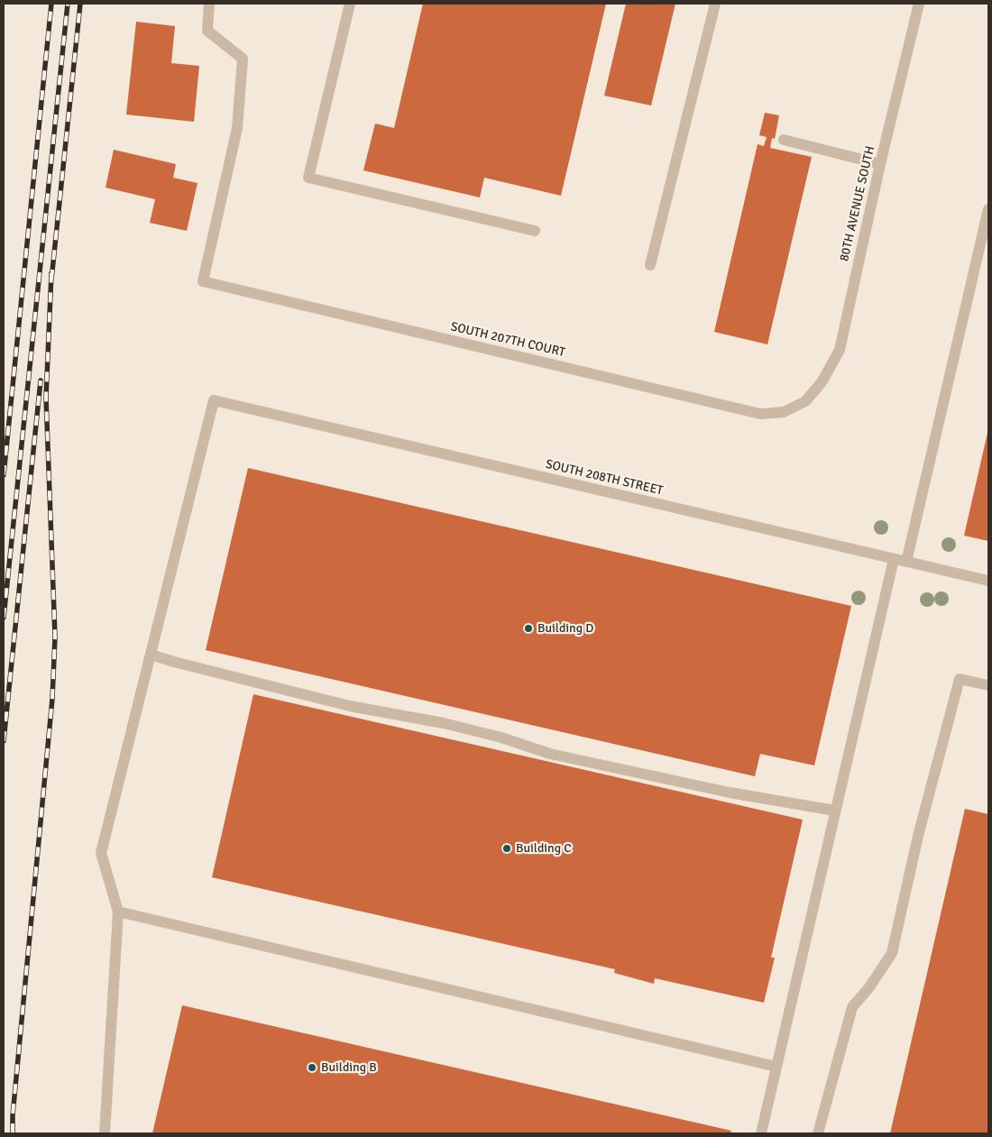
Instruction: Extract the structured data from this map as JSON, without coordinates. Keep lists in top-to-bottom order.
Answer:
{
  "streets": {
    "street": ["80TH AVENUE SOUTH", "SOUTH 207TH COURT", "SOUTH 208TH STREET"]
  },
  "crossings": [
    ["80TH AVENUE SOUTH", "SOUTH 207TH COURT"]
  ],
  "places": ["Building D", "Building C", "Building B"]
}
